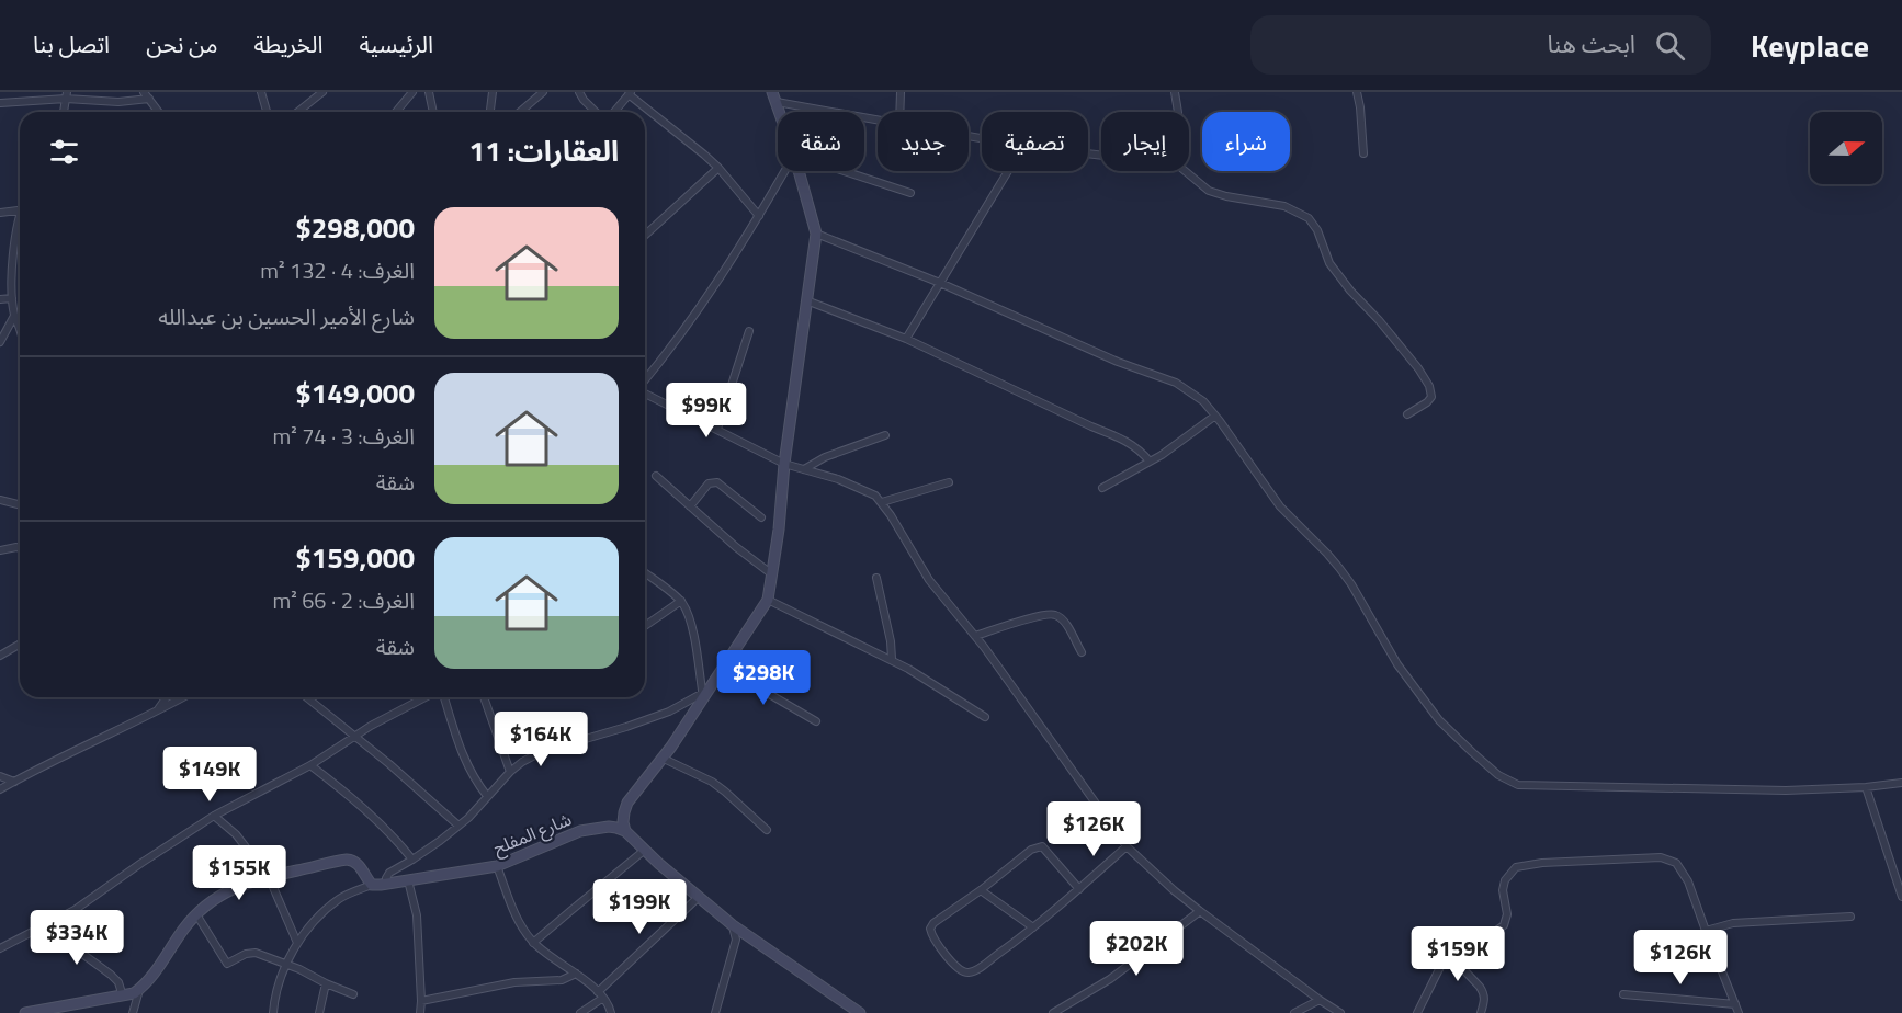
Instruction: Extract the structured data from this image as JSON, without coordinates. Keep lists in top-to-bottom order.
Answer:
{
  "streets": {
    "street": ["شارع المفلح"]
  },
  "north": "right",
  "page": {
    "header": "Keyplace",
    "search": "ابحث هنا",
    "nav": [
      "الرئيسية",
      "الخريطة",
      "من نحن",
      "اتصل بنا"
    ],
    "chip": [
      "شراء",
      "إيجار",
      "تصفية",
      "جديد",
      "شقة"
    ],
    "heading": "العقارات: 11",
    "list": [
      {
        "name": "$298,000",
        "note": "الغرف: 4 · 132 m² · شارع الأمير الحسين بن عبدالله"
      },
      {
        "name": "$149,000",
        "note": "الغرف: 3 · 74 m² · شقة"
      },
      {
        "name": "$159,000",
        "note": "الغرف: 2 · 66 m² · شقة"
      }
    ],
    "price": [
      "$99K",
      "$298K",
      "$164K",
      "$149K",
      "$126K",
      "$155K",
      "$199K",
      "$334K",
      "$202K",
      "$159K",
      "$126K"
    ]
  }
}
